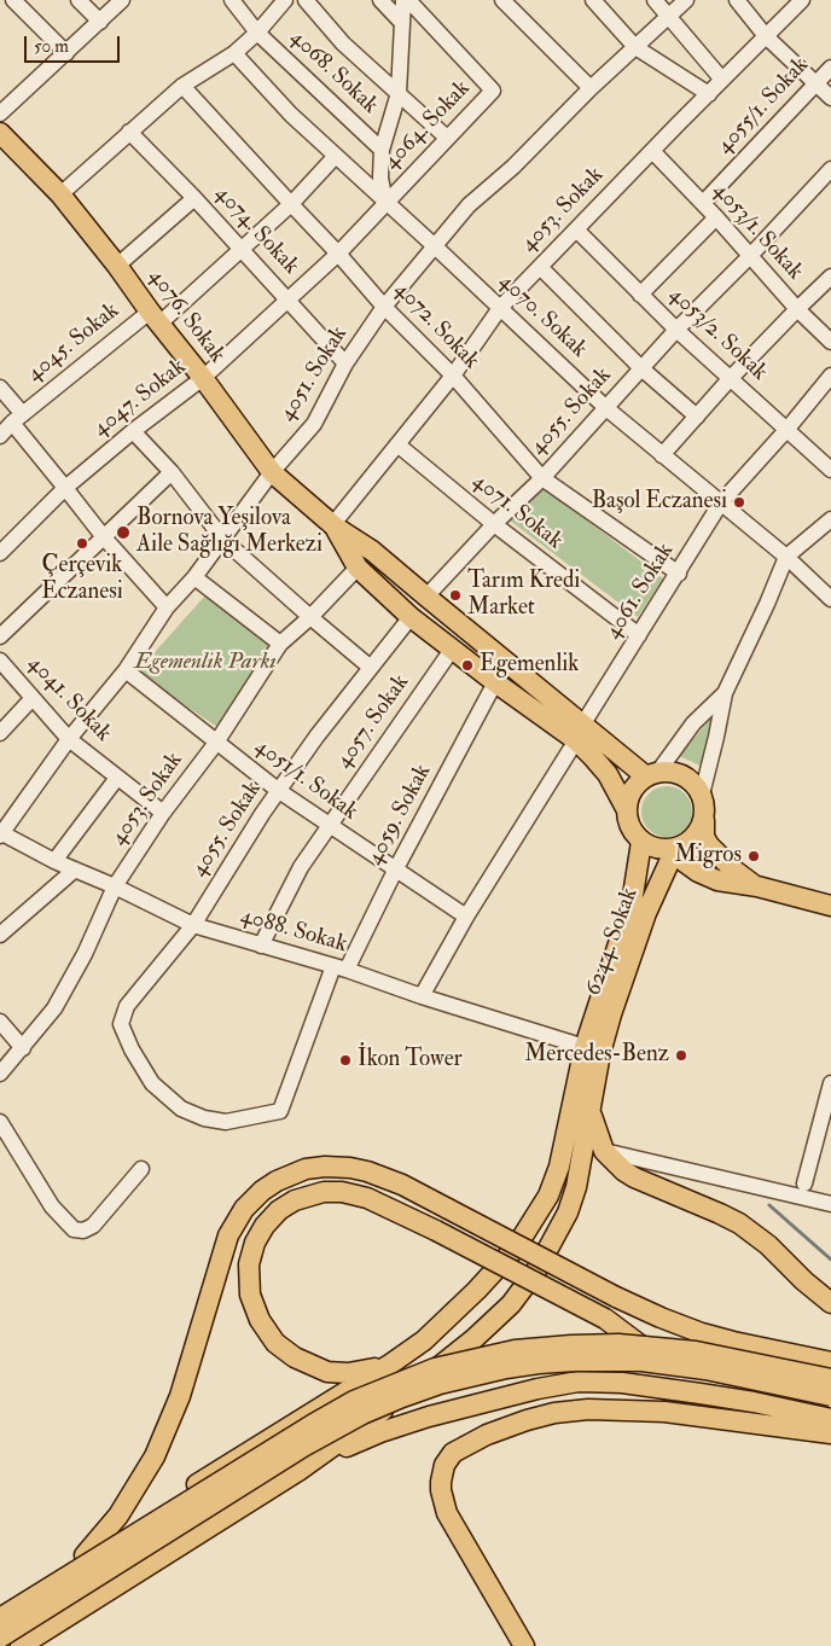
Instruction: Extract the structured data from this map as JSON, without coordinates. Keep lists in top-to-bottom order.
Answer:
{
  "streets": {
    "main road": ["4076. Sokak", "6244. Sokak"],
    "street": [
      "4068. Sokak",
      "4055/1. Sokak",
      "4064. Sokak",
      "4053. Sokak",
      "4074. Sokak",
      "4053/1. Sokak",
      "4070. Sokak",
      "4072. Sokak",
      "4053/2. Sokak",
      "4045. Sokak",
      "4051. Sokak",
      "4047. Sokak",
      "4055. Sokak",
      "4071. Sokak",
      "4061. Sokak",
      "4041. Sokak",
      "4057. Sokak",
      "4051/1. Sokak",
      "4059. Sokak",
      "4088. Sokak"
    ]
  },
  "crossings": [
    ["4055/1. Sokak", "4053/1. Sokak"],
    ["4064. Sokak", "4070. Sokak"],
    ["4064. Sokak", "4047. Sokak"],
    ["4053. Sokak", "4053/1. Sokak"],
    ["4053. Sokak", "4076. Sokak"],
    ["4053. Sokak", "4070. Sokak"],
    ["4053. Sokak", "4072. Sokak"],
    ["4053. Sokak", "4053/2. Sokak"],
    ["4053. Sokak", "4071. Sokak"],
    ["4053. Sokak", "4041. Sokak"],
    ["4053. Sokak", "4051/1. Sokak"],
    ["4053. Sokak", "4088. Sokak"],
    ["4074. Sokak", "4045. Sokak"],
    ["4074. Sokak", "4051. Sokak"],
    ["4074. Sokak", "4047. Sokak"],
    ["4053/1. Sokak", "4055. Sokak"],
    ["4076. Sokak", "4045. Sokak"],
    ["4076. Sokak", "4051. Sokak"],
    ["4076. Sokak", "4047. Sokak"],
    ["4076. Sokak", "4055. Sokak"],
    ["4076. Sokak", "4061. Sokak"],
    ["4076. Sokak", "4057. Sokak"],
    ["4076. Sokak", "4059. Sokak"],
    ["4076. Sokak", "6244. Sokak"],
    ["4070. Sokak", "4045. Sokak"],
    ["4070. Sokak", "4051. Sokak"],
    ["4070. Sokak", "4047. Sokak"],
    ["4070. Sokak", "4055. Sokak"],
    ["4070. Sokak", "4061. Sokak"],
    ["4072. Sokak", "4045. Sokak"],
    ["4072. Sokak", "4051. Sokak"],
    ["4072. Sokak", "4047. Sokak"],
    ["4072. Sokak", "4055. Sokak"],
    ["4072. Sokak", "4061. Sokak"],
    ["4053/2. Sokak", "4055. Sokak"],
    ["4053/2. Sokak", "4061. Sokak"],
    ["4051. Sokak", "4041. Sokak"],
    ["4051. Sokak", "4051/1. Sokak"],
    ["4051. Sokak", "4088. Sokak"],
    ["4055. Sokak", "4071. Sokak"],
    ["4055. Sokak", "4057. Sokak"],
    ["4055. Sokak", "4051/1. Sokak"],
    ["4055. Sokak", "4059. Sokak"],
    ["4055. Sokak", "4088. Sokak"],
    ["4071. Sokak", "4061. Sokak"],
    ["4061. Sokak", "4051/1. Sokak"],
    ["4061. Sokak", "4088. Sokak"],
    ["4057. Sokak", "4051/1. Sokak"],
    ["4057. Sokak", "4059. Sokak"],
    ["4057. Sokak", "4088. Sokak"],
    ["4051/1. Sokak", "4059. Sokak"],
    ["4059. Sokak", "4088. Sokak"],
    ["4088. Sokak", "6244. Sokak"]
  ],
  "parks": ["Egemenlik Parkı"],
  "places": [
    "Başol Eczanesi",
    "Bornova Yeşilova Aile Sağlığı Merkezi",
    "Çerçevik Eczanesi",
    "Tarım Kredi Market",
    "Egemenlik",
    "Migros",
    "Mercedes-Benz",
    "İkon Tower"
  ],
  "scale_bar": "50 m"
}
